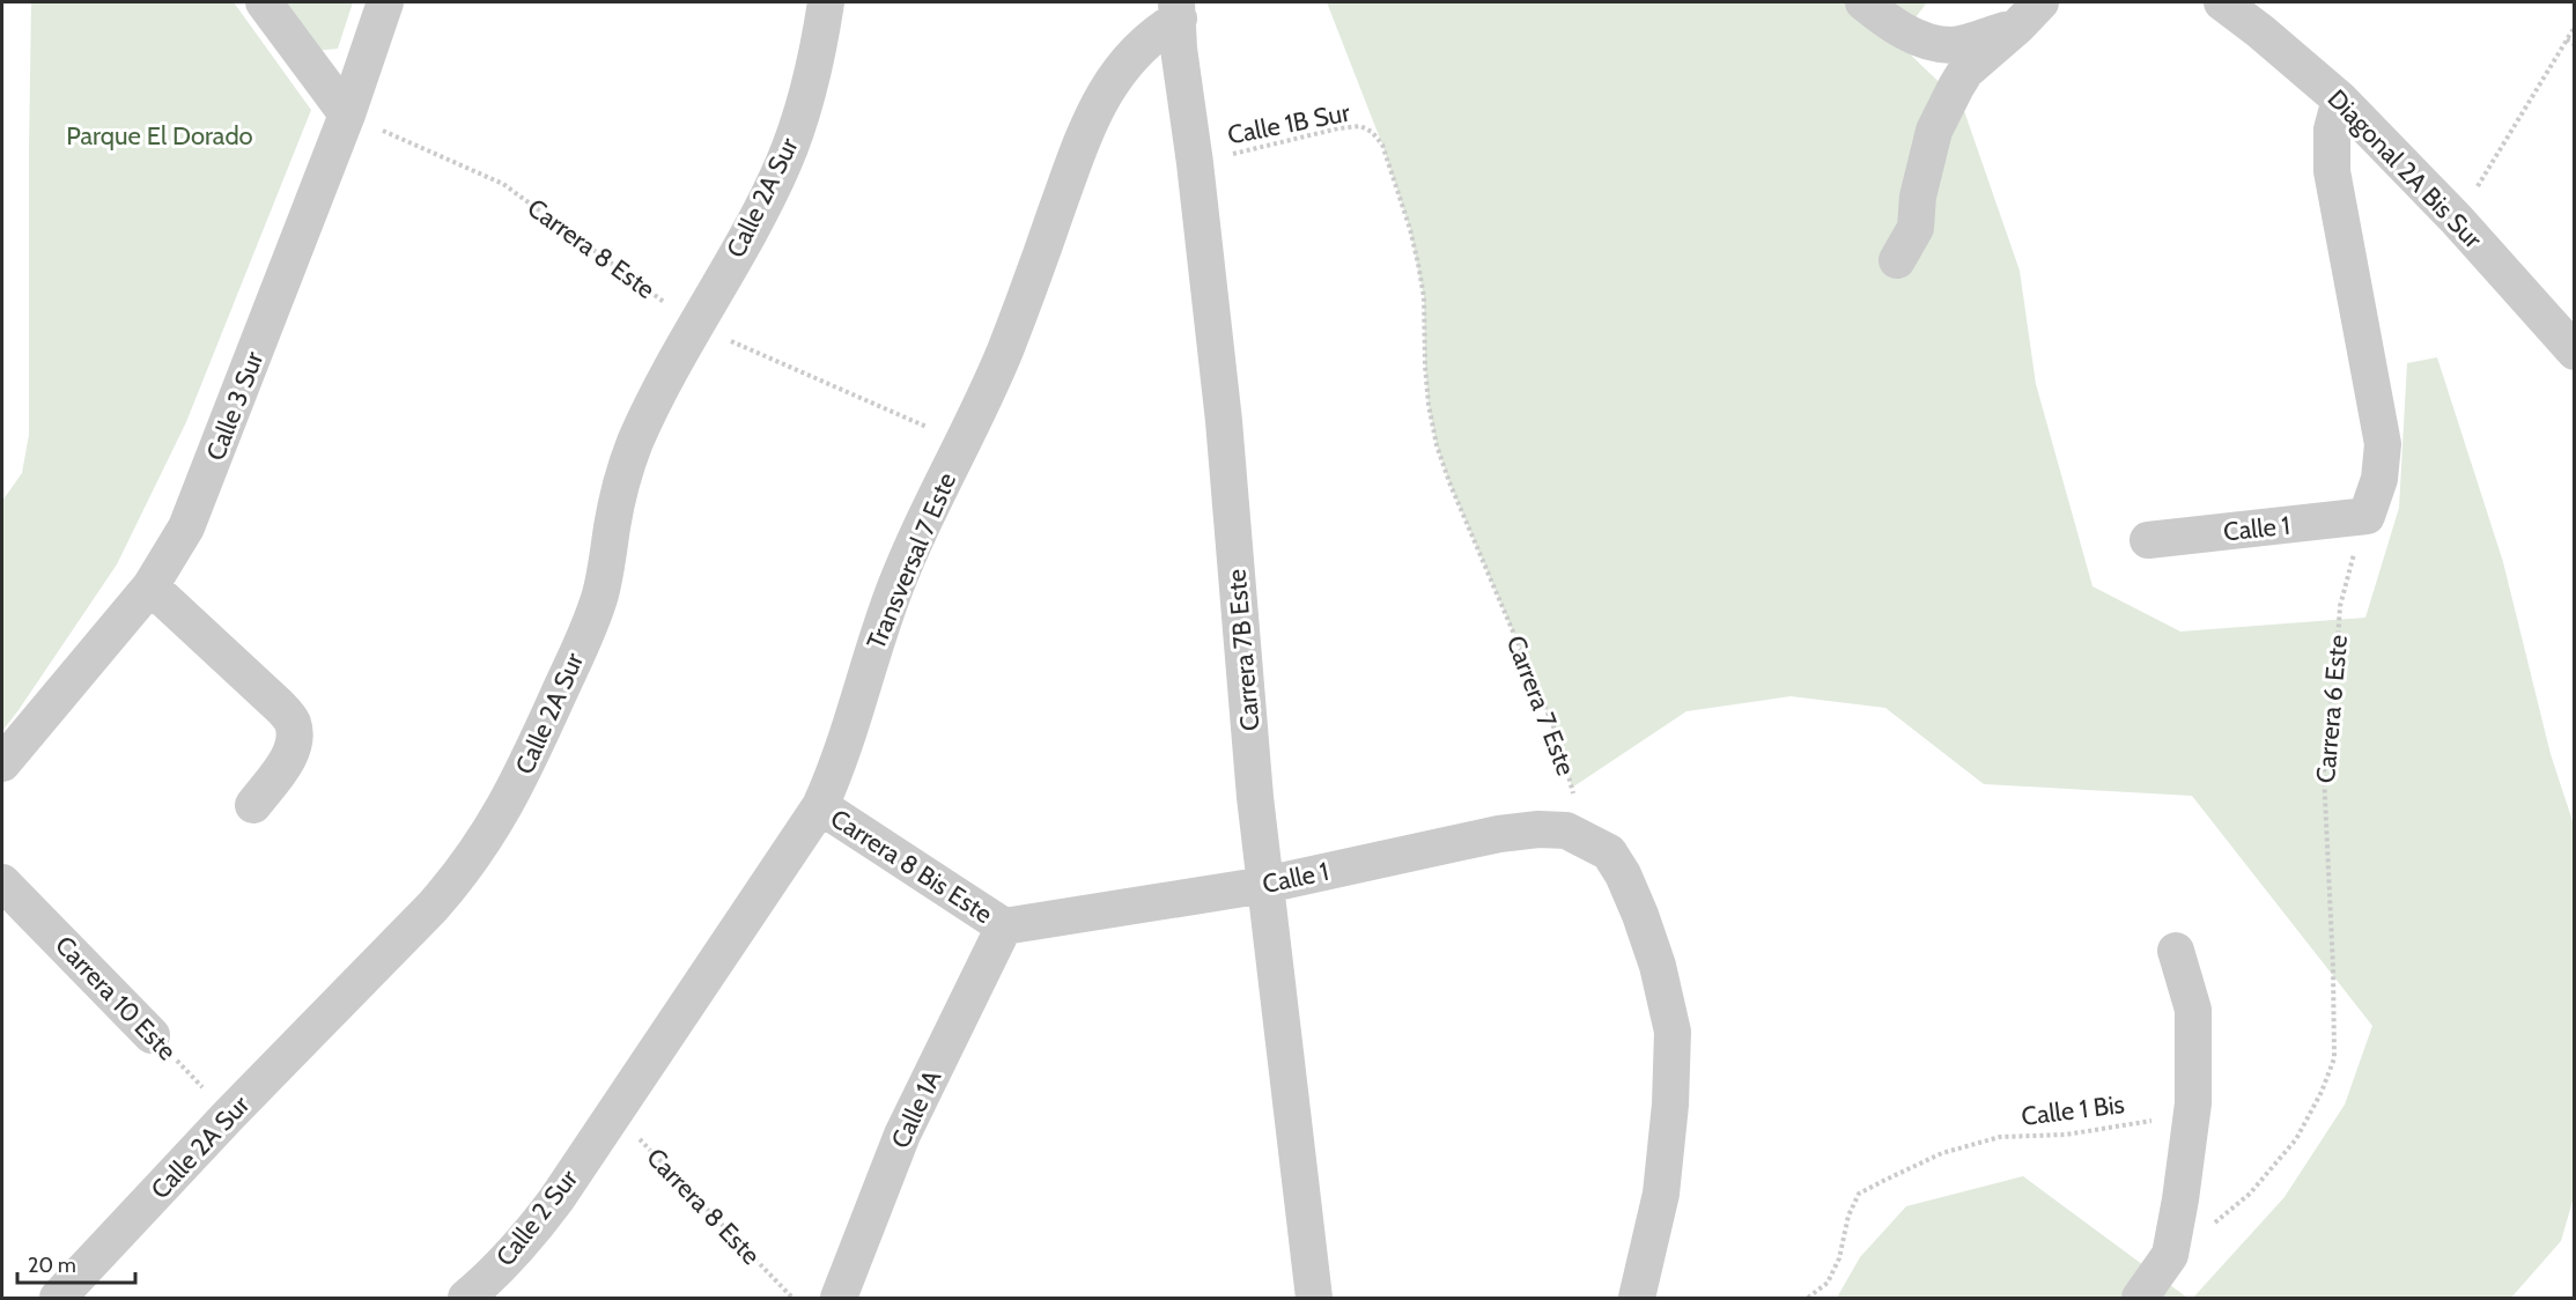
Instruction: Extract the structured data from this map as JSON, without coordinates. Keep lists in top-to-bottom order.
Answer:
{
  "streets": {
    "street": [
      "Diagonal 2A Bis Sur",
      "Calle 2A Sur",
      "Calle 3 Sur",
      "Calle 1",
      "Transversal 7 Este",
      "Carrera 7B Este",
      "Carrera 8 Bis Este",
      "Carrera 10 Este",
      "Calle 1A",
      "Calle 2 Sur"
    ],
    "path": [
      "Calle 1B Sur",
      "Carrera 8 Este",
      "Carrera 7 Este",
      "Carrera 6 Este",
      "Calle 1 Bis"
    ]
  },
  "crossings": [
    ["Calle 1B Sur", "Carrera 7B Este"],
    ["Calle 1B Sur", "Carrera 7 Este"],
    ["Calle 2A Sur", "Carrera 8 Este"],
    ["Calle 2A Sur", "Carrera 10 Este"],
    ["Carrera 8 Este", "Calle 3 Sur"],
    ["Carrera 8 Este", "Transversal 7 Este"],
    ["Carrera 8 Este", "Calle 2 Sur"],
    ["Calle 1", "Carrera 7B Este"],
    ["Calle 1", "Carrera 7 Este"],
    ["Calle 1", "Carrera 6 Este"],
    ["Calle 1", "Carrera 8 Bis Este"],
    ["Calle 1", "Calle 1A"],
    ["Transversal 7 Este", "Carrera 7B Este"],
    ["Transversal 7 Este", "Carrera 8 Bis Este"],
    ["Transversal 7 Este", "Calle 2 Sur"],
    ["Carrera 8 Bis Este", "Calle 1A"]
  ],
  "parks": ["Parque El Dorado"],
  "scale_bar": "20 m"
}
